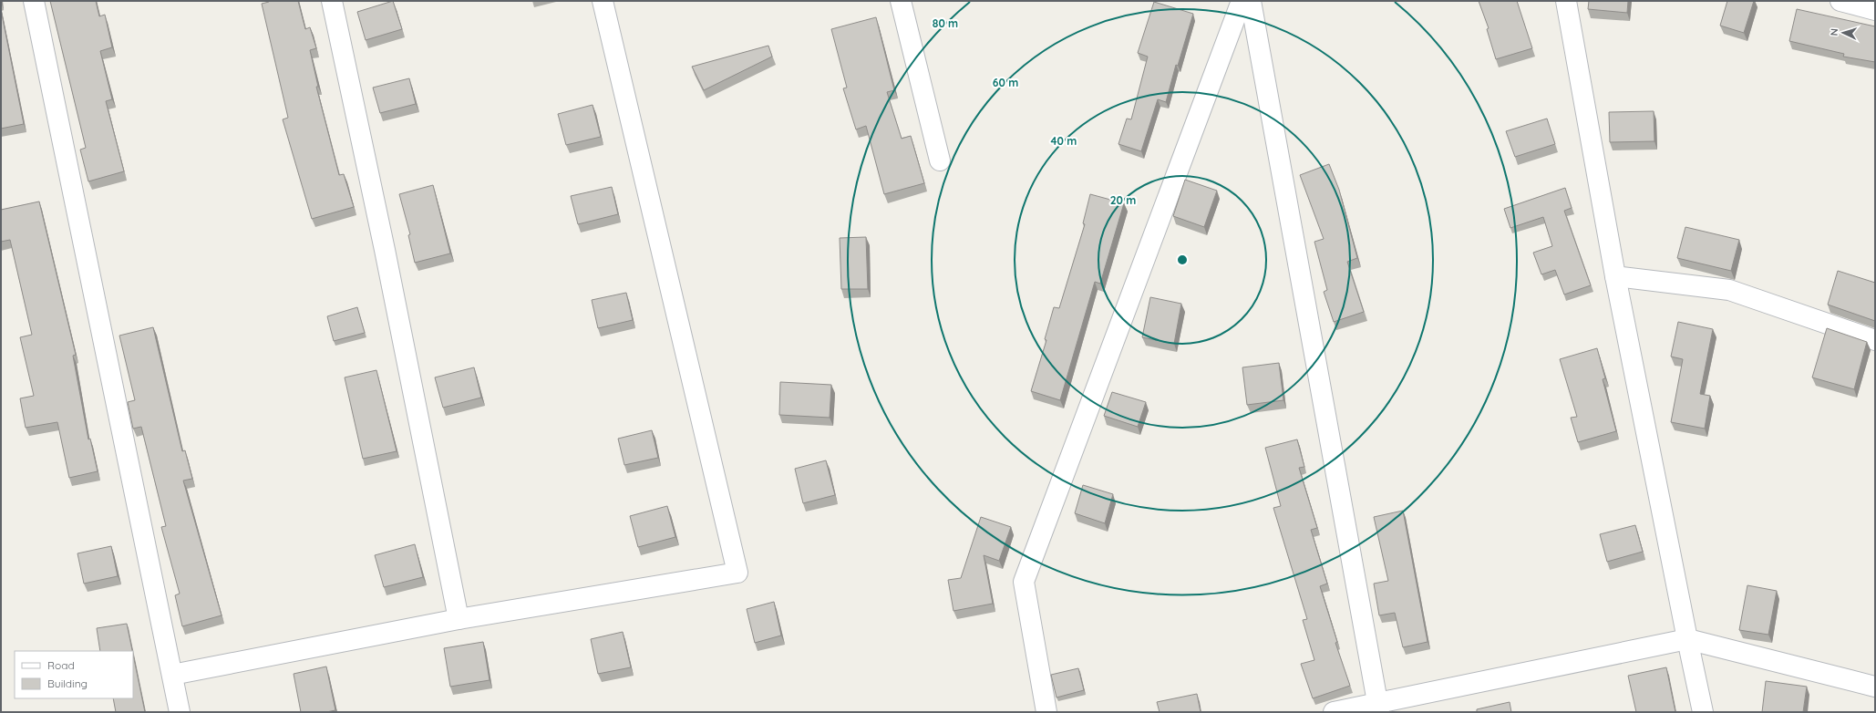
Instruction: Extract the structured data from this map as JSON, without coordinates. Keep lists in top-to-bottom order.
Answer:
{
  "legend": ["Road", "Building"],
  "north": "left",
  "rings": [
    "80 m",
    "60 m",
    "40 m",
    "20 m"
  ]
}
